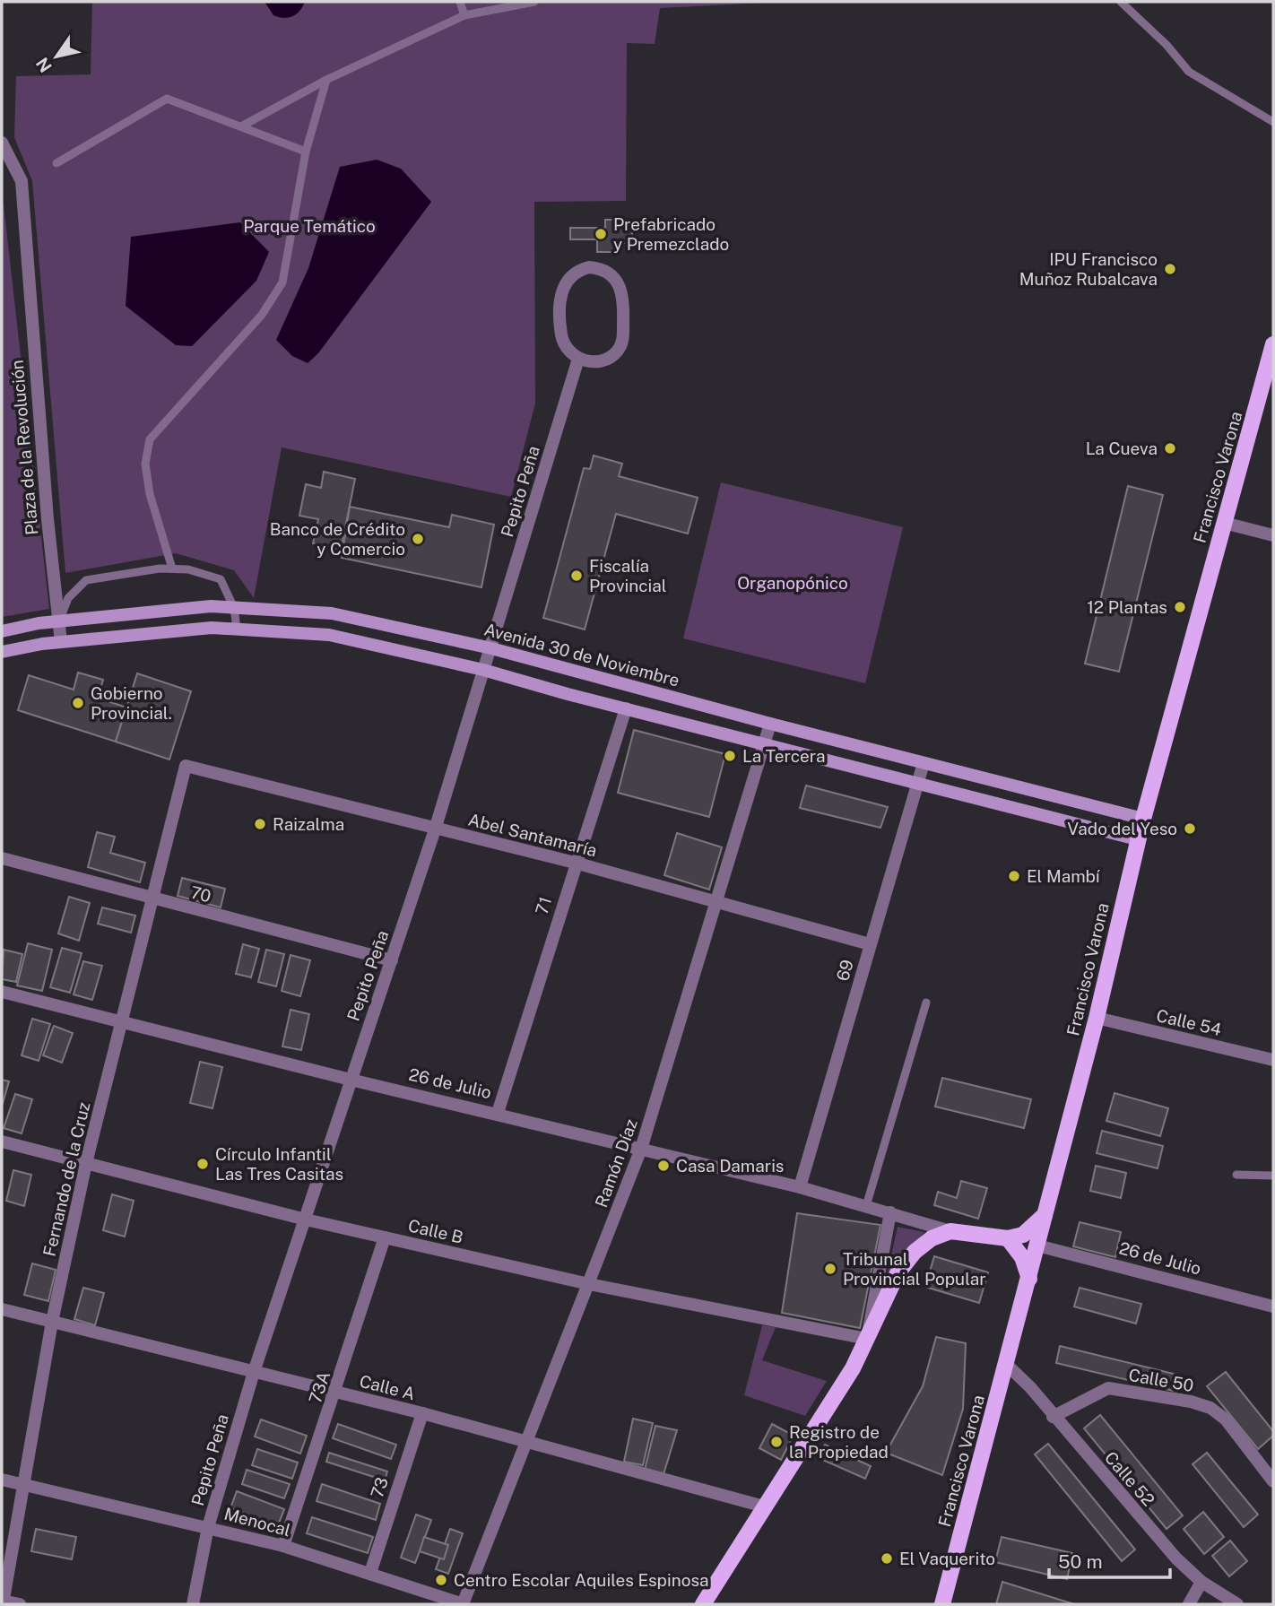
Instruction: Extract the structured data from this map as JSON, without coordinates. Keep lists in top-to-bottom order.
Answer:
{
  "streets": {
    "main road": ["Francisco Varona", "Avenida 30 de Noviembre"],
    "street": [
      "Plaza de la Revolución",
      "Pepito Peña",
      "Abel Santamaría",
      "70",
      "71",
      "69",
      "Calle 54",
      "26 de Julio",
      "Ramón Díaz",
      "Fernando de la Cruz",
      "Calle B",
      "Calle 50",
      "73A",
      "Calle A",
      "Calle 52",
      "73",
      "Menocal"
    ]
  },
  "crossings": [
    ["Plaza de la Revolución", "Avenida 30 de Noviembre"],
    ["Francisco Varona", "Avenida 30 de Noviembre"],
    ["Francisco Varona", "Calle 54"],
    ["Francisco Varona", "26 de Julio"],
    ["Francisco Varona", "Calle 52"],
    ["Pepito Peña", "Avenida 30 de Noviembre"],
    ["Pepito Peña", "Abel Santamaría"],
    ["Pepito Peña", "70"],
    ["Pepito Peña", "26 de Julio"],
    ["Pepito Peña", "Calle B"],
    ["Pepito Peña", "Calle A"],
    ["Pepito Peña", "Menocal"],
    ["Avenida 30 de Noviembre", "69"],
    ["Avenida 30 de Noviembre", "Ramón Díaz"],
    ["Abel Santamaría", "71"],
    ["Abel Santamaría", "69"],
    ["Abel Santamaría", "Ramón Díaz"],
    ["Abel Santamaría", "Fernando de la Cruz"],
    ["70", "Fernando de la Cruz"],
    ["71", "26 de Julio"],
    ["69", "26 de Julio"],
    ["26 de Julio", "Ramón Díaz"],
    ["26 de Julio", "Fernando de la Cruz"],
    ["Ramón Díaz", "Calle B"],
    ["Ramón Díaz", "Calle A"],
    ["Ramón Díaz", "Menocal"],
    ["Fernando de la Cruz", "Calle B"],
    ["Fernando de la Cruz", "Calle A"],
    ["Fernando de la Cruz", "Menocal"],
    ["Calle B", "73A"],
    ["Calle 50", "Calle 52"],
    ["73A", "Calle A"],
    ["73A", "Menocal"],
    ["Calle A", "73"],
    ["73", "Menocal"]
  ],
  "parks": ["Parque Temático", "Organopónico"],
  "places": [
    "Prefabricado y Premezclado",
    "IPU Francisco Muñoz Rubalcava",
    "La Cueva",
    "Banco de Crédito y Comercio",
    "Fiscalía Provincial",
    "12 Plantas",
    "Gobierno Provincial.",
    "La Tercera",
    "Raizalma",
    "Vado del Yeso",
    "El Mambí",
    "Círculo Infantil Las Tres Casitas",
    "Casa Damaris",
    "Tribunal Provincial Popular",
    "Registro de la Propiedad",
    "El Vaquerito",
    "Centro Escolar Aquiles Espinosa"
  ],
  "scale_bar": "50 m",
  "north": "bottom left"
}
